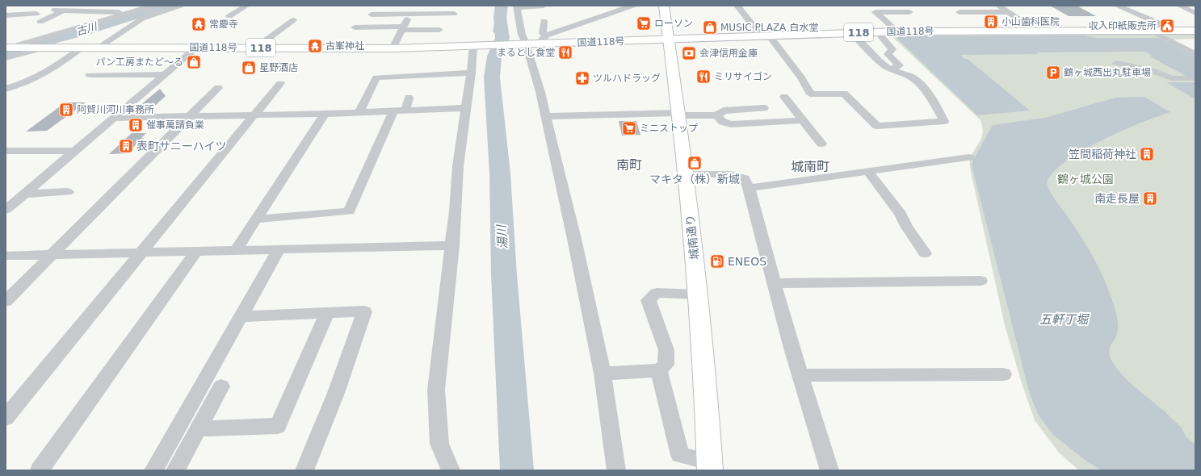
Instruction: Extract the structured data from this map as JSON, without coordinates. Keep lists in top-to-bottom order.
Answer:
{
  "streets": {
    "main road": ["国道118号", "118", "城南通り"]
  },
  "crossings": [
    ["国道118号", "城南通り"]
  ],
  "districts": ["南町", "城南町"],
  "water": ["古川", "湯川", "五軒丁堀"],
  "parks": ["鶴ヶ城公園"],
  "places": {
    "building": [
      "小山歯科医院",
      "阿賀川河川事務所",
      "催事萬請負業",
      "表町サニーハイツ",
      "笠間稲荷神社",
      "南走長屋"
    ],
    "supermarket": ["ローソン", "ミニストップ"],
    "temple": ["常慶寺", "古峯神社"],
    "public building": ["収入印紙販売所"],
    "shop": [
      "MUSIC PLAZA 白水堂",
      "パン工房またど～る",
      "星野酒店",
      "マキタ（株）新城"
    ],
    "restaurant": ["まるとし食堂", "ミリサイゴン"],
    "bank": ["会津信用金庫"],
    "parking": ["鶴ヶ城西出丸駐車場"],
    "pharmacy": ["ツルハドラッグ"],
    "fuel station": ["ENEOS"]
  }
}
